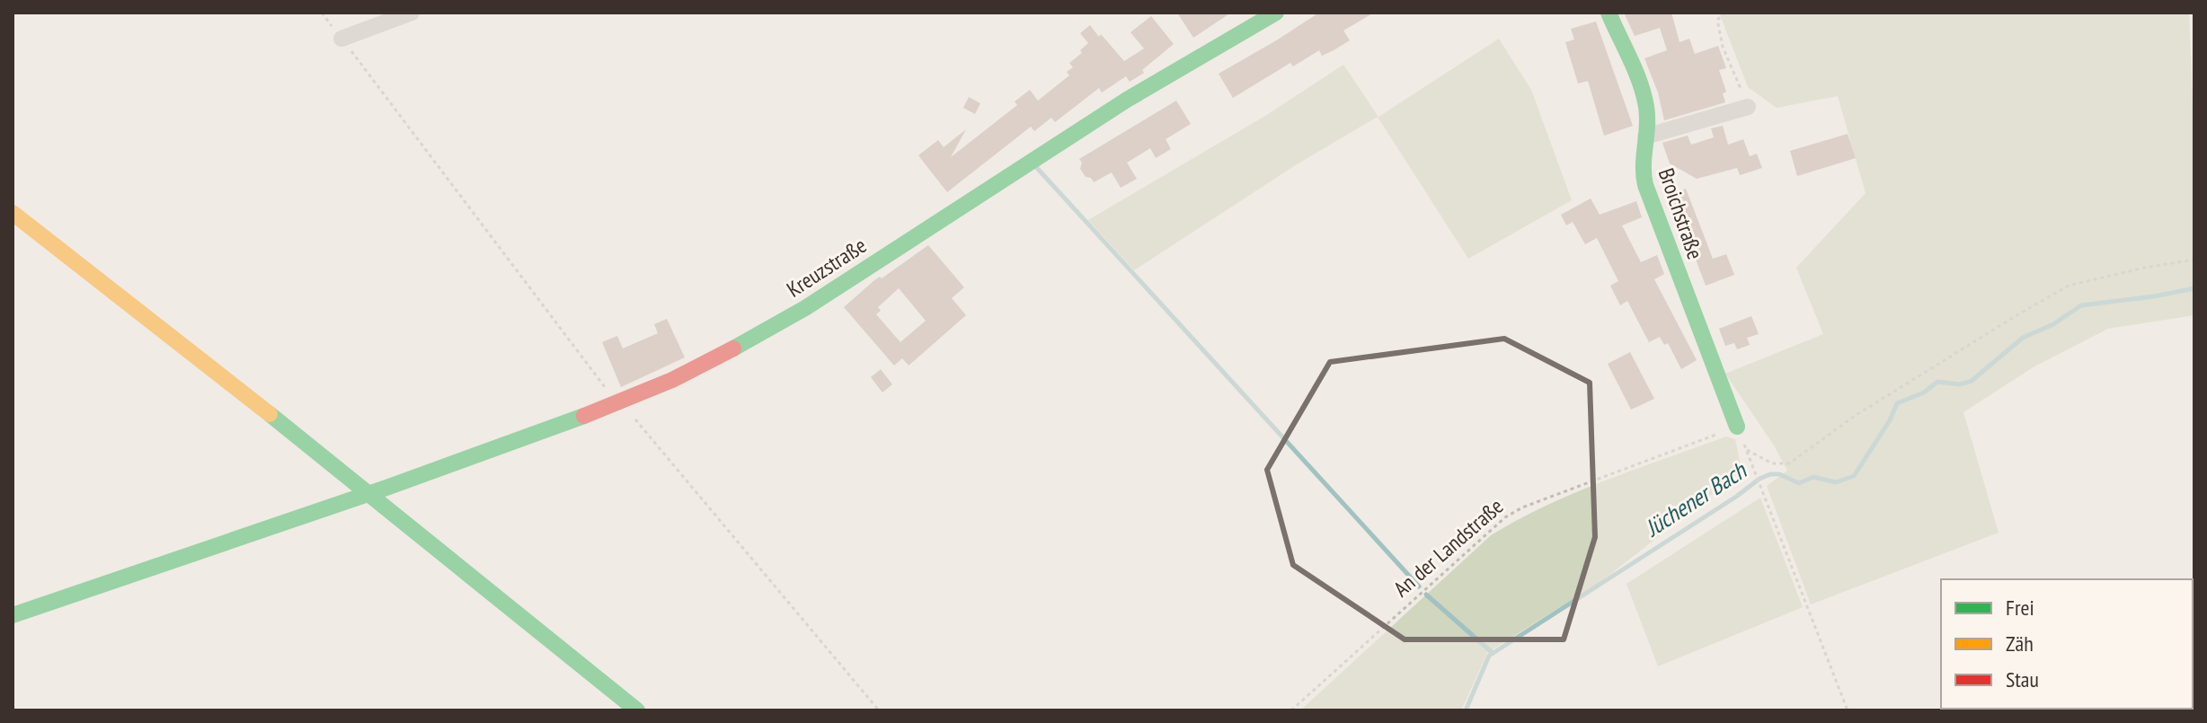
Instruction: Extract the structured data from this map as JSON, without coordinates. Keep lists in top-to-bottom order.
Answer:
{
  "streets": {
    "street": ["Broichstraße", "Kreuzstraße"],
    "path": ["An der Landstraße"]
  },
  "crossings": [
    ["Broichstraße", "An der Landstraße"]
  ],
  "water": ["Jüchener Bach"],
  "legend": ["Frei", "Zäh", "Stau"]
}
